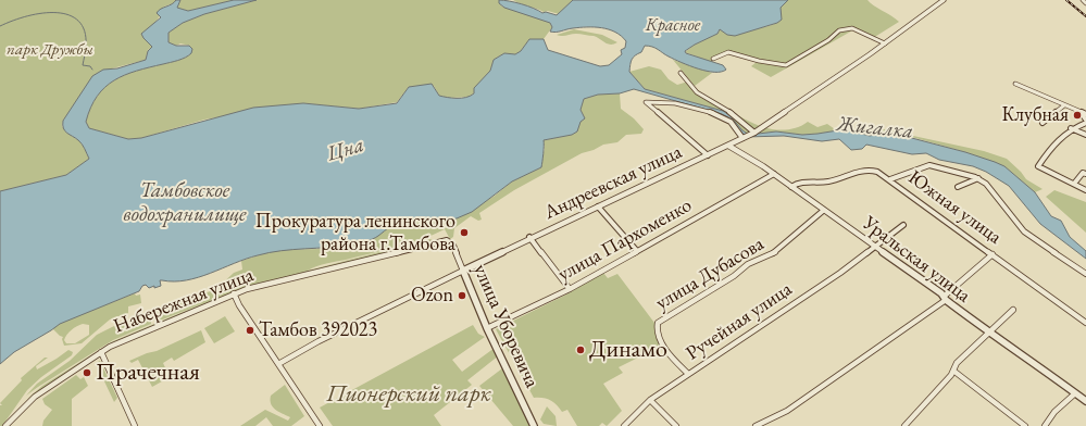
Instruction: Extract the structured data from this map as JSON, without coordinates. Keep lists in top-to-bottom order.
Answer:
{
  "streets": {
    "street": [
      "Андреевская улица",
      "Южная улица",
      "улица Пархоменко",
      "Уральская улица",
      "улица Дубасова",
      "Набережная улица",
      "Ручейная улица",
      "улица Уборевича"
    ]
  },
  "crossings": [
    ["Андреевская улица", "Уральская улица"],
    ["Андреевская улица", "улица Уборевича"],
    ["Южная улица", "Уральская улица"],
    ["улица Пархоменко", "Уральская улица"],
    ["улица Пархоменко", "улица Уборевича"],
    ["Уральская улица", "улица Дубасова"],
    ["Уральская улица", "Ручейная улица"],
    ["улица Дубасова", "Ручейная улица"],
    ["Набережная улица", "улица Уборевича"]
  ],
  "water": [
    "Красное",
    "Жигалка",
    "Цна",
    "Тамбовское водохранилище"
  ],
  "parks": ["парк Дружбы", "Пионерский парк"],
  "places": [
    "Клубная",
    "Прокуратура ленинского района г.Тамбова",
    "Ozon",
    "Тамбов 392023",
    "Динамо",
    "Прачечная"
  ]
}
